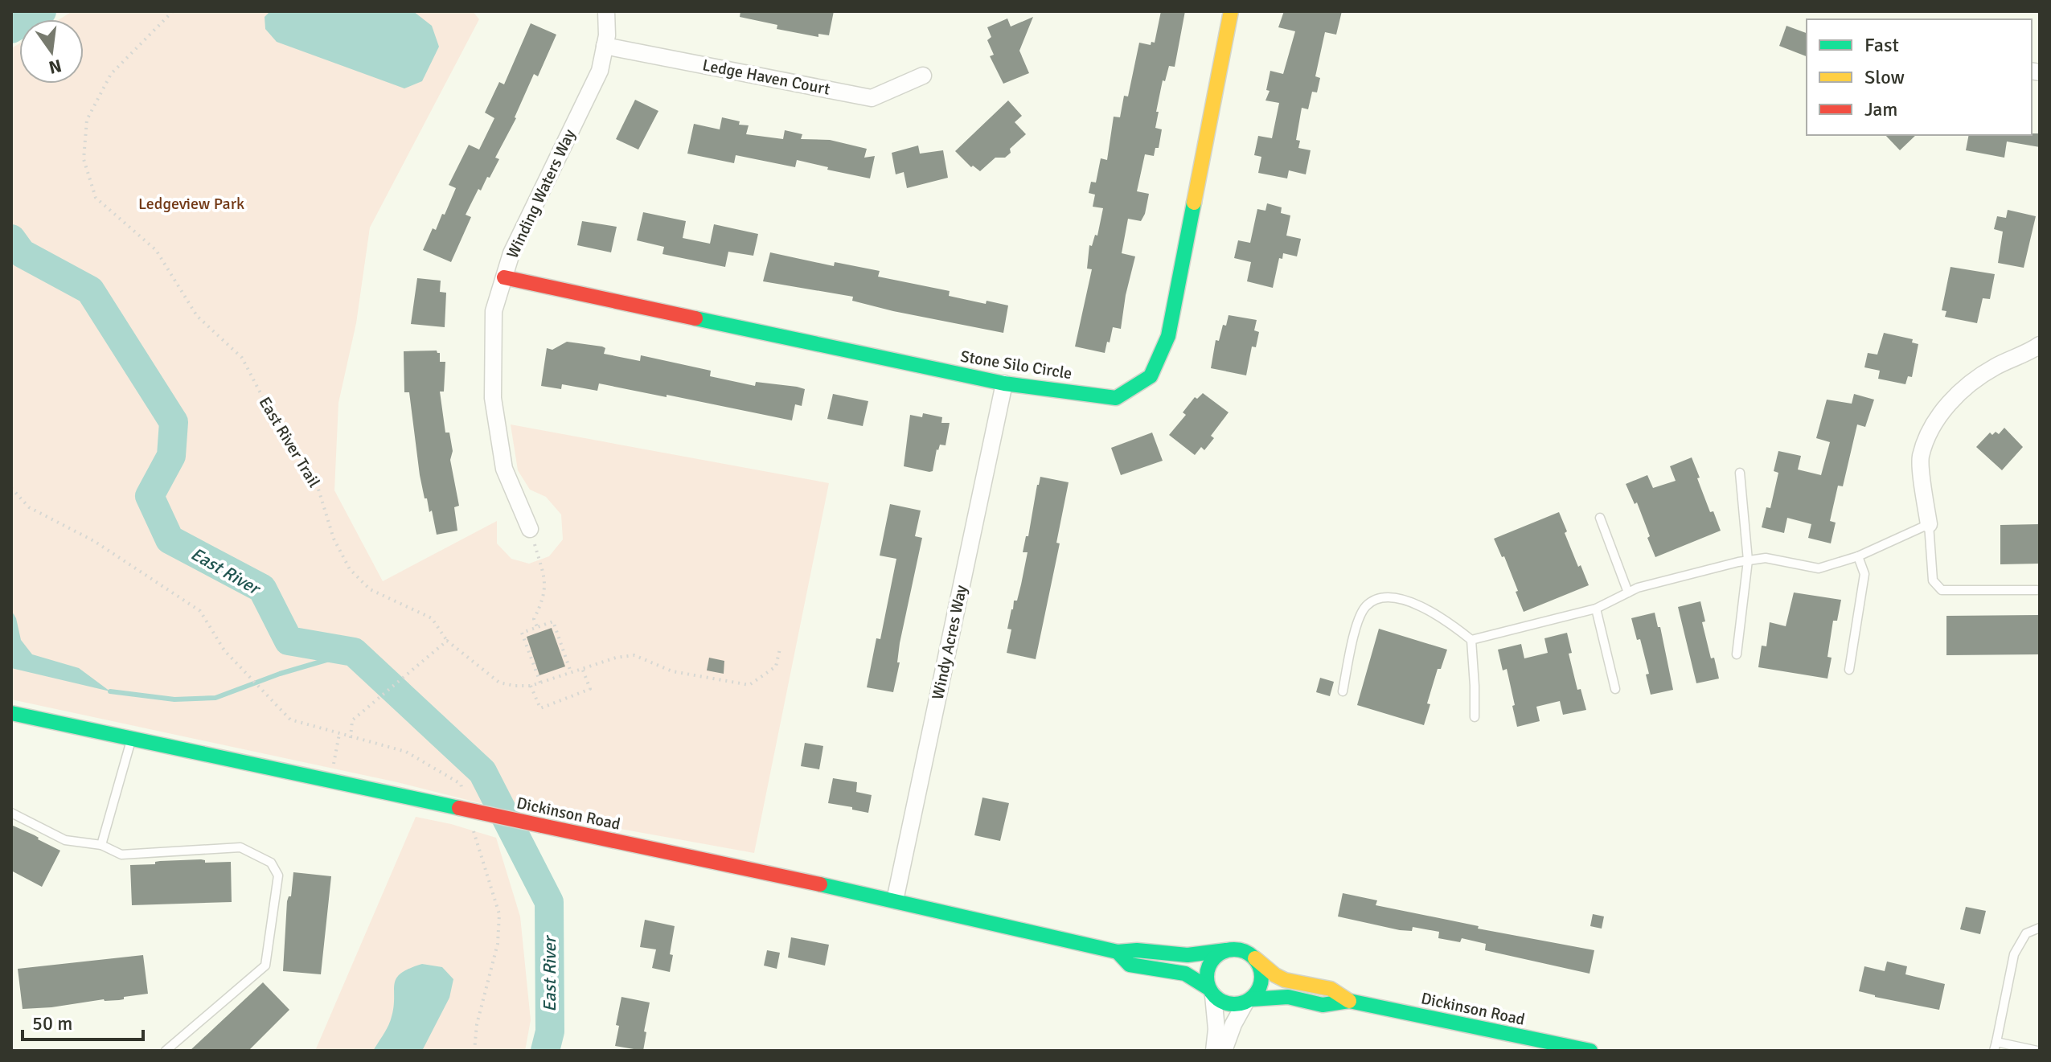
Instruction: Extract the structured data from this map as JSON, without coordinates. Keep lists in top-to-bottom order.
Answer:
{
  "streets": {
    "street": [
      "Ledge Haven Court",
      "Winding Waters Way",
      "Stone Silo Circle",
      "Windy Acres Way",
      "Dickinson Road"
    ],
    "path": ["East River Trail"]
  },
  "crossings": [
    ["Ledge Haven Court", "Winding Waters Way"],
    ["Winding Waters Way", "Stone Silo Circle"],
    ["Stone Silo Circle", "Windy Acres Way"],
    ["Windy Acres Way", "Dickinson Road"]
  ],
  "water": ["East River"],
  "parks": ["Ledgeview Park"],
  "legend": ["Fast", "Slow", "Jam"],
  "scale_bar": "50 m",
  "north": "bottom"
}
